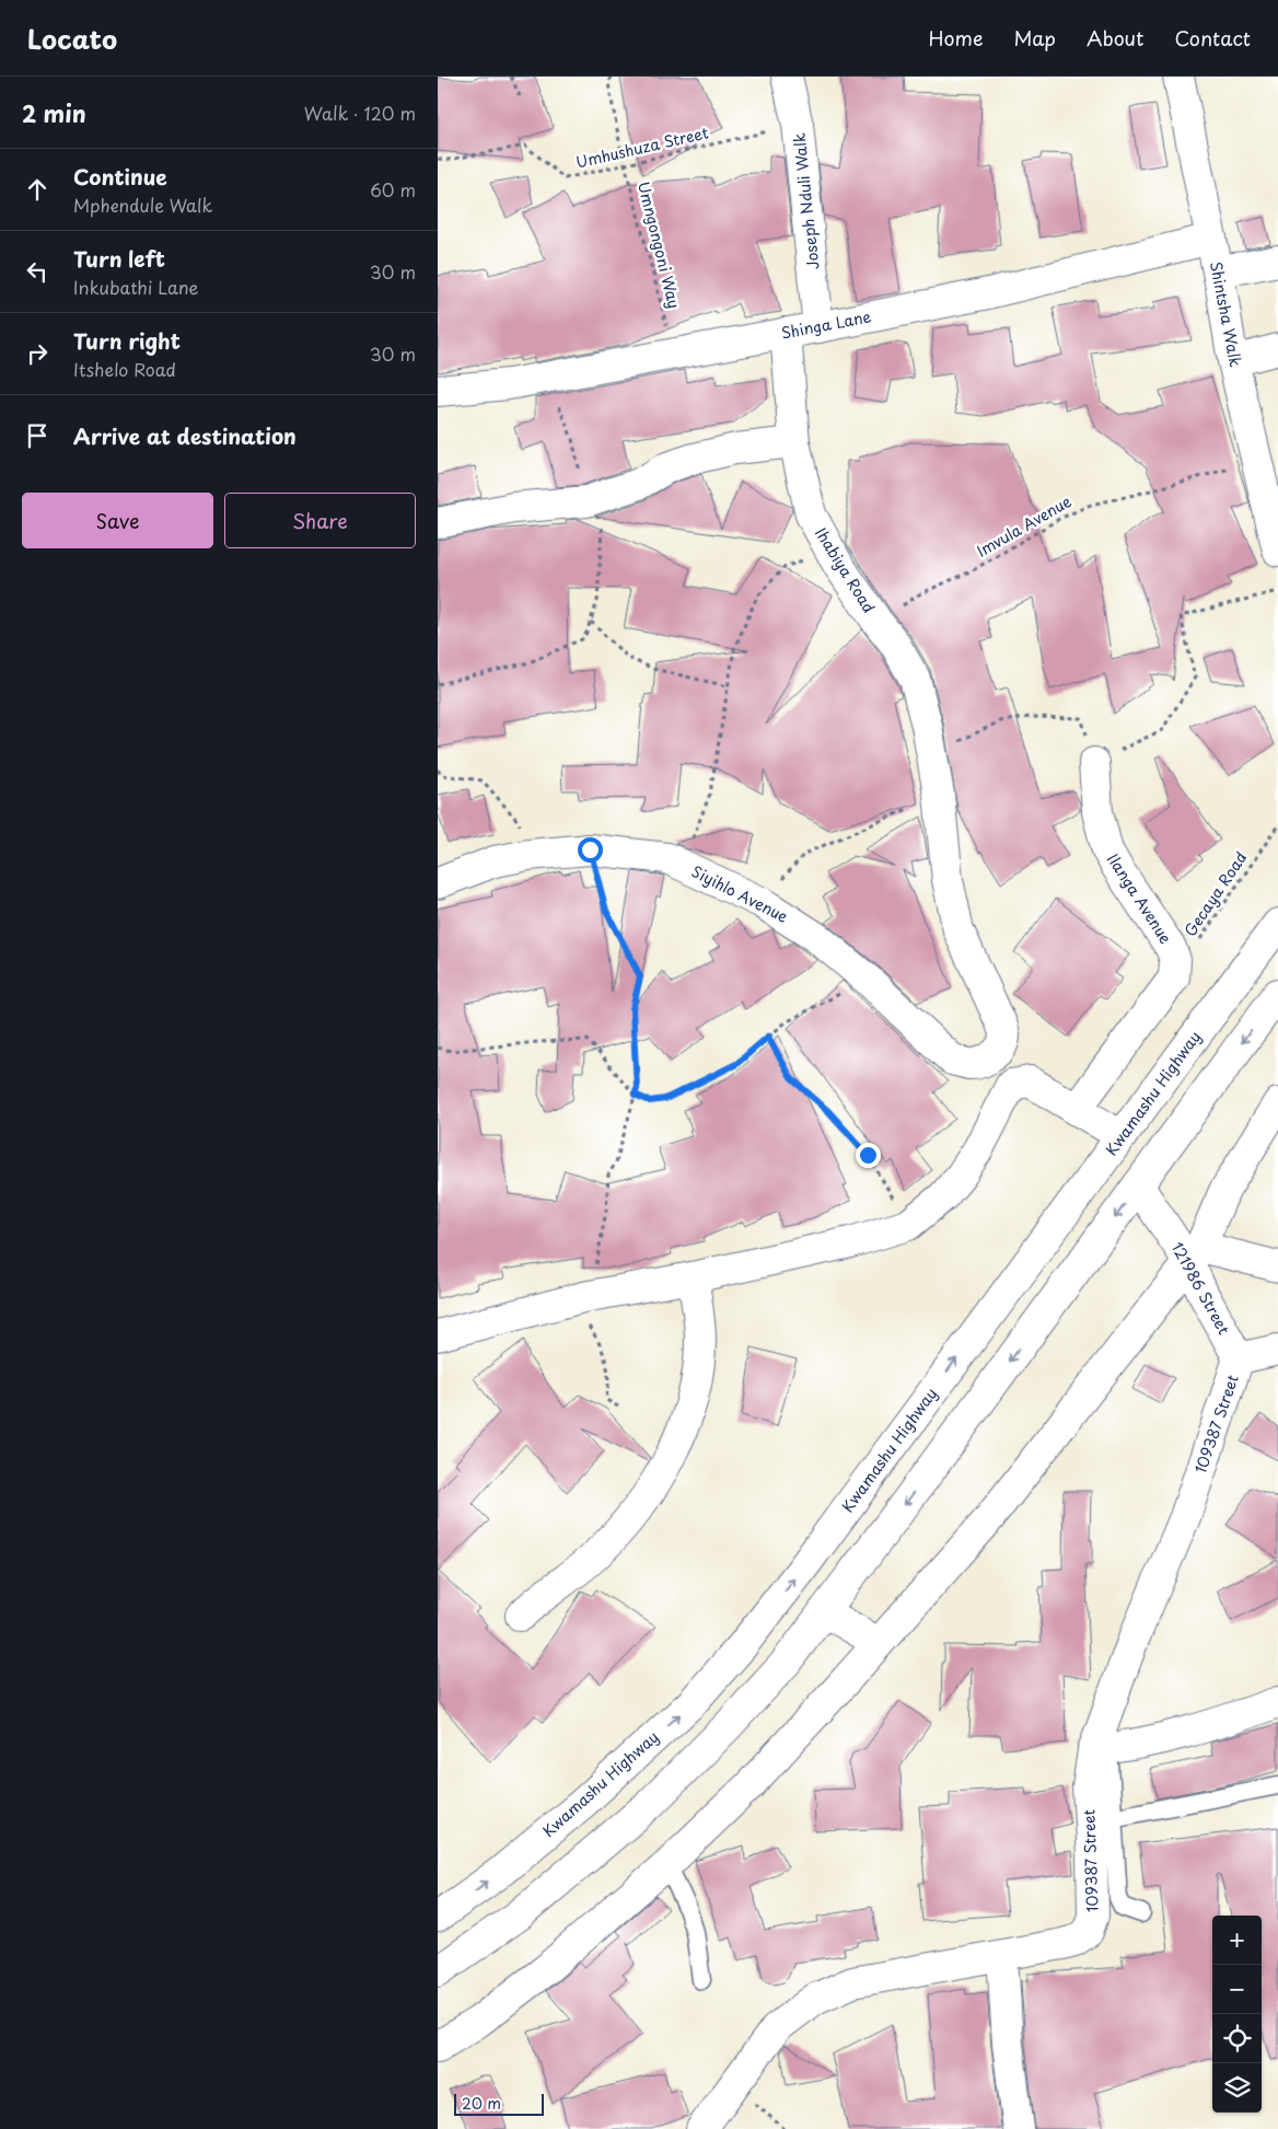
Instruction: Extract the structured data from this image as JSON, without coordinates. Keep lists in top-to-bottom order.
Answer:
{
  "streets": {
    "street": [
      "Joseph Nduli Walk",
      "Shintsha Walk",
      "Shinga Lane",
      "Ihabiya Road",
      "Siyihlo Avenue",
      "Ilanga Avenue",
      "Kwamashu Highway",
      "121986 Street",
      "109387 Street"
    ],
    "path": [
      "Umhushuza Street",
      "Umngongoni Way",
      "Imvula Avenue",
      "Gecaya Road"
    ]
  },
  "crossings": [
    ["Umhushuza Street", "Joseph Nduli Walk"],
    ["Umhushuza Street", "Umngongoni Way"],
    ["Joseph Nduli Walk", "Shinga Lane"],
    ["Umngongoni Way", "Shinga Lane"],
    ["Shintsha Walk", "Shinga Lane"],
    ["Shintsha Walk", "Imvula Avenue"],
    ["Shinga Lane", "Ihabiya Road"],
    ["Imvula Avenue", "Ihabiya Road"],
    ["Ihabiya Road", "Siyihlo Avenue"],
    ["Gecaya Road", "Ilanga Avenue"],
    ["121986 Street", "109387 Street"]
  ],
  "scale_bar": "20 m",
  "page": {
    "header": "Locato",
    "nav": [
      "Home",
      "Map",
      "About",
      "Contact"
    ],
    "heading": ["2 min", "Walk · 120 m"],
    "list": [
      ["Continue", "Mphendule Walk", "60 m"],
      ["Turn left", "Inkubathi Lane", "30 m"],
      ["Turn right", "Itshelo Road", "30 m"],
      "Arrive at destination"
    ],
    "buttons": ["Save", "Share"],
    "map_buttons": ["+", "−"],
    "scale": "20 m"
  }
}
